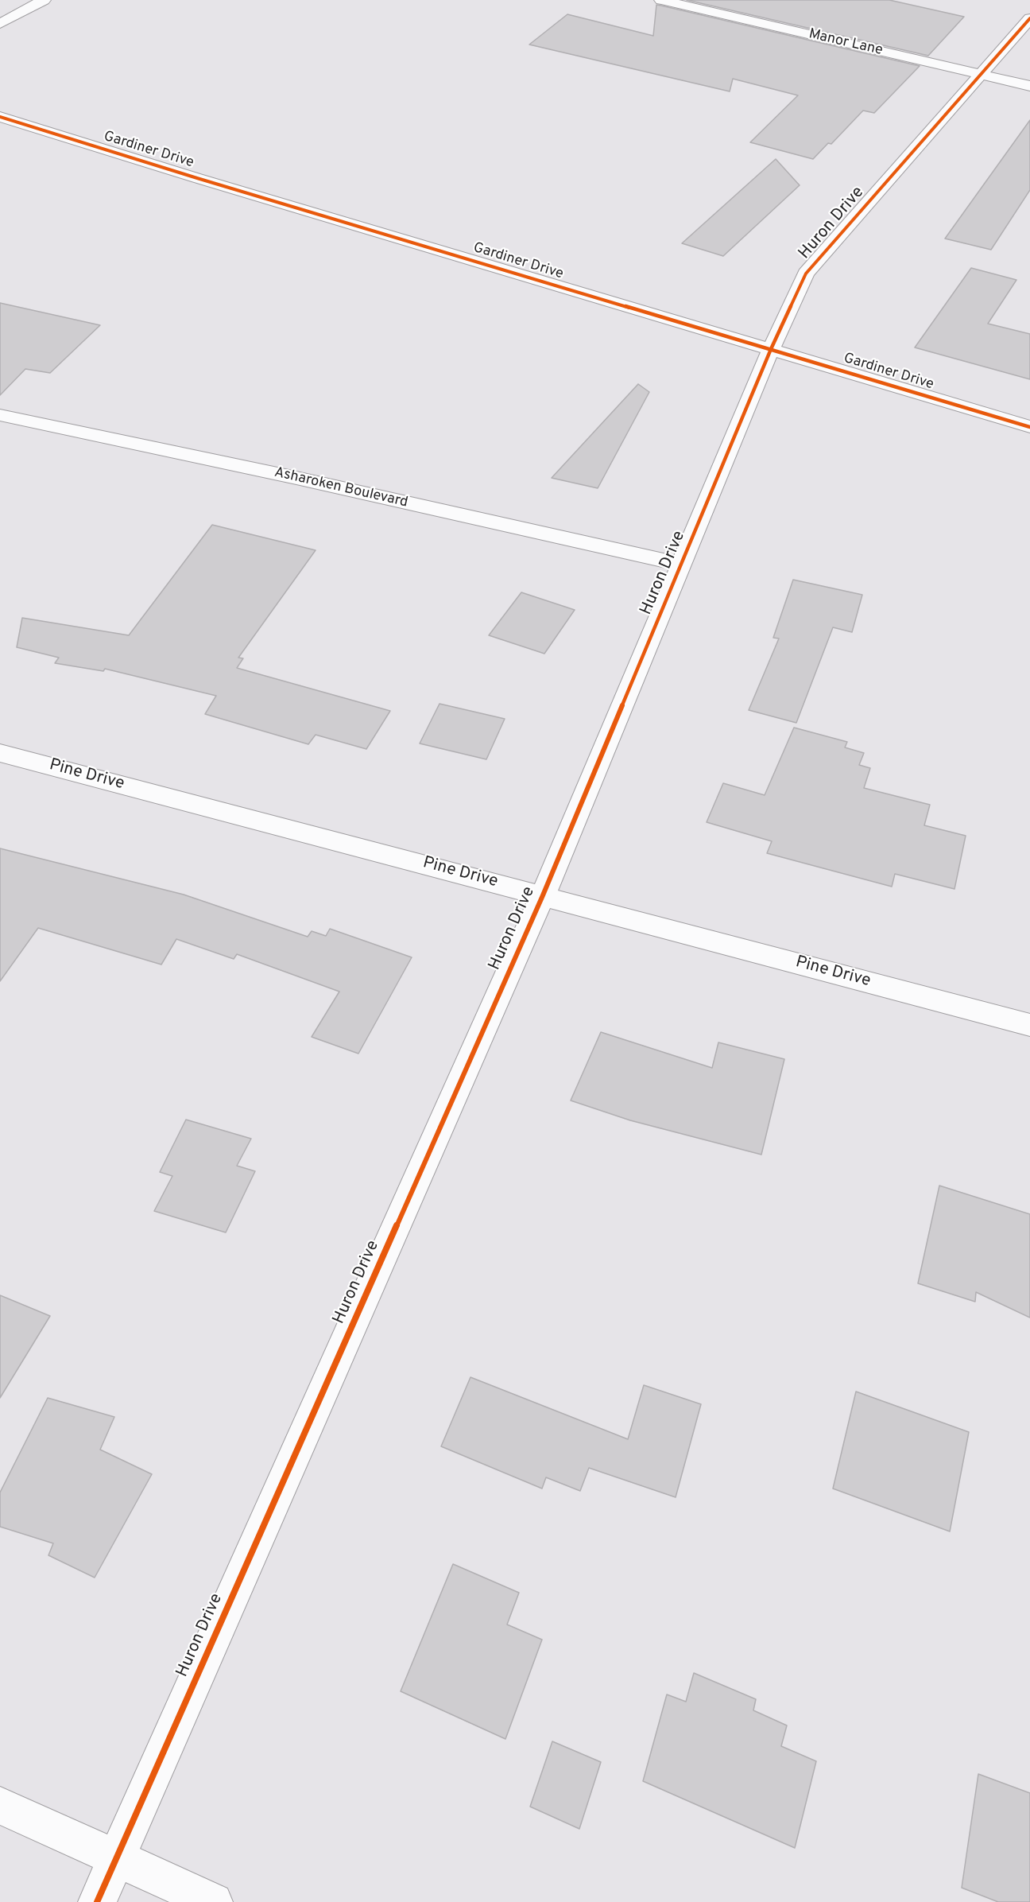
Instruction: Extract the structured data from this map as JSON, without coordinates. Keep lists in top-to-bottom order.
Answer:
{
  "streets": {
    "street": [
      "Manor Lane",
      "Gardiner Drive",
      "Huron Drive",
      "Asharoken Boulevard",
      "Pine Drive"
    ]
  },
  "crossings": [
    ["Manor Lane", "Huron Drive"],
    ["Gardiner Drive", "Huron Drive"],
    ["Huron Drive", "Asharoken Boulevard"],
    ["Huron Drive", "Pine Drive"]
  ]
}
